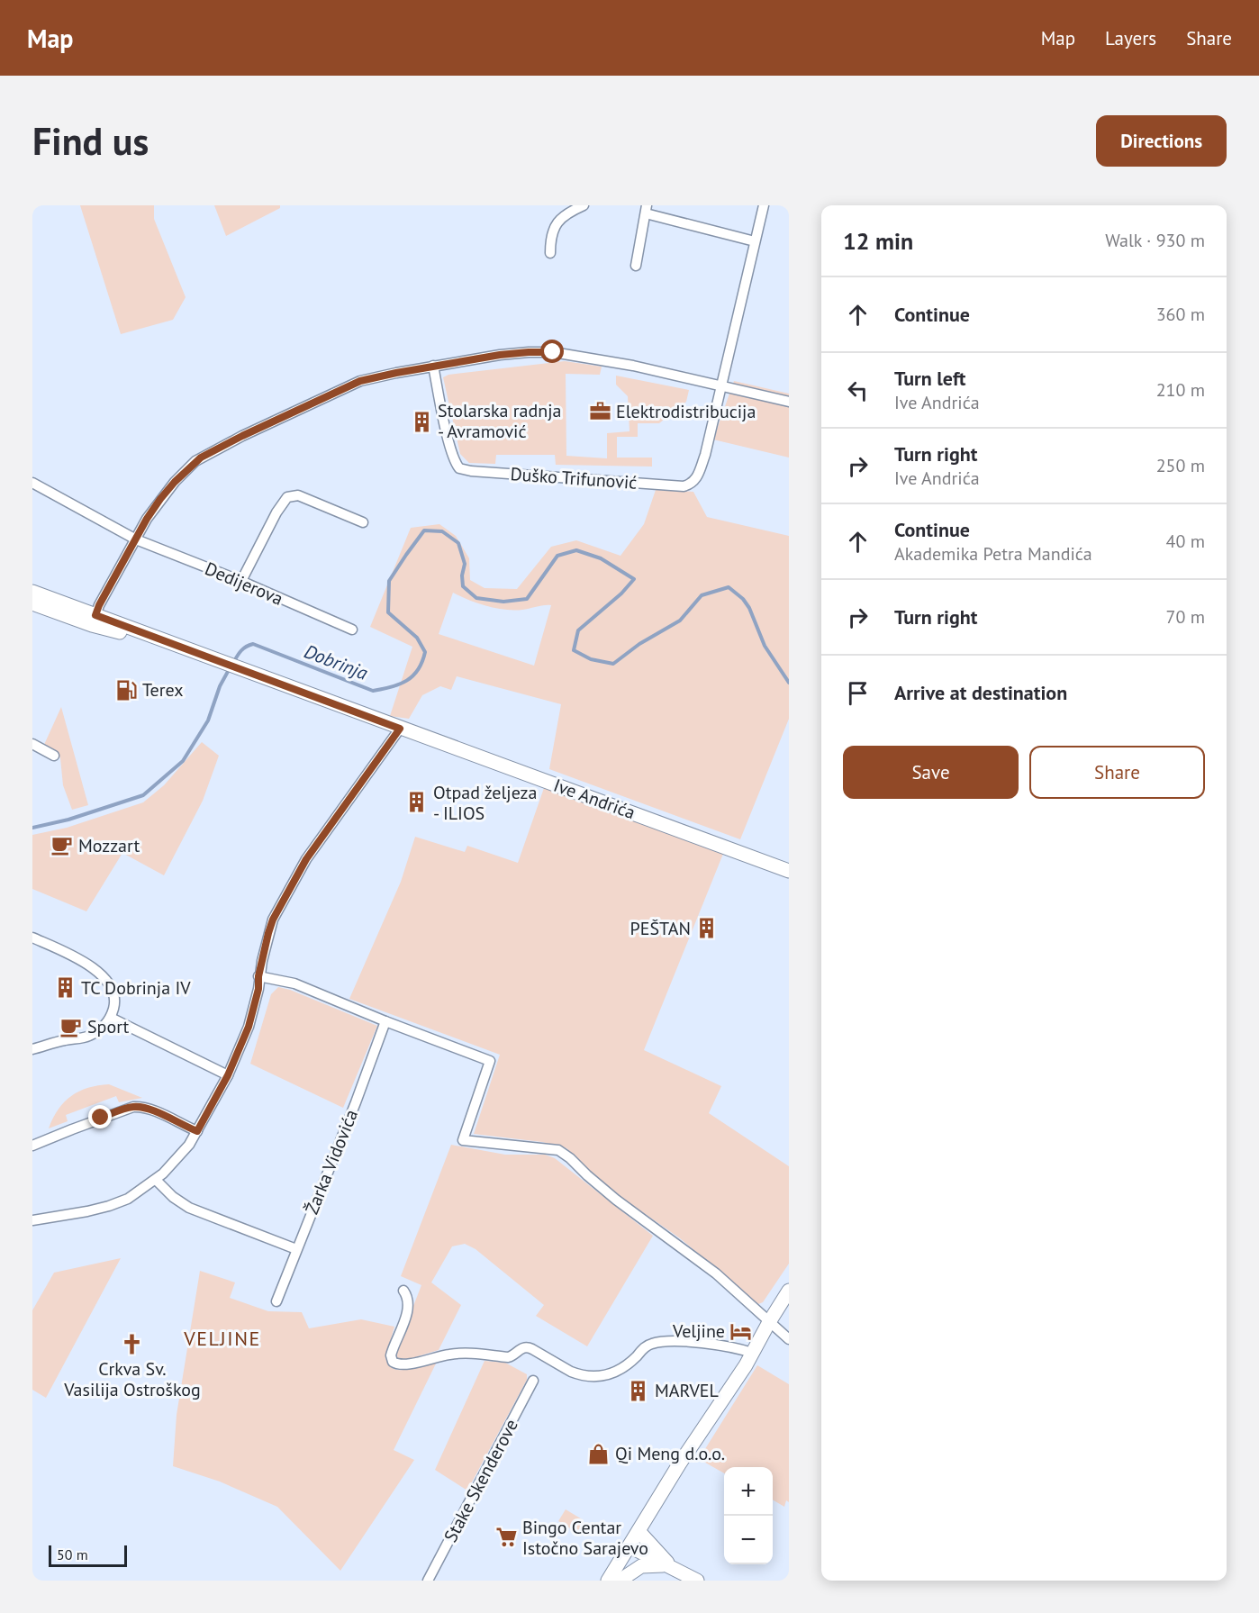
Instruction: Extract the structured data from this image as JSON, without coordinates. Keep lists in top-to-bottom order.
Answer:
{
  "streets": {
    "main road": ["Ive Andrića"],
    "street": [
      "Duško Trifunović",
      "Dedijerova",
      "Žarka Vidovića",
      "Stake Skenderove"
    ]
  },
  "districts": ["VELJINE"],
  "water": ["Dobrinja"],
  "places": {
    "office": ["Elektrodistribucija"],
    "building": [
      "Stolarska radnja - Avramović",
      "Otpad željeza - ILIOS",
      "PEŠTAN",
      "TC Dobrinja IV",
      "MARVEL"
    ],
    "fuel station": ["Terex"],
    "cafe": ["Mozzart", "Sport"],
    "hotel": ["Veljine"],
    "church": ["Crkva Sv. Vasilija Ostroškog"],
    "shop": ["Qi Meng d.o.o."],
    "supermarket": ["Bingo Centar Istočno Sarajevo"]
  },
  "scale_bar": "50 m",
  "page": {
    "header": "Map",
    "nav": ["Map", "Layers", "Share"],
    "buttons": [
      "Directions",
      ["Save", "Share"]
    ],
    "title": "Find us",
    "heading": ["12 min", "Walk · 930 m"],
    "list": [
      ["Continue", "360 m"],
      ["Turn left", "Ive Andrića", "210 m"],
      ["Turn right", "Ive Andrića", "250 m"],
      ["Continue", "Akademika Petra Mandića", "40 m"],
      ["Turn right", "70 m"],
      "Arrive at destination"
    ],
    "map_buttons": ["+", "−"],
    "scale": "50 m"
  }
}
